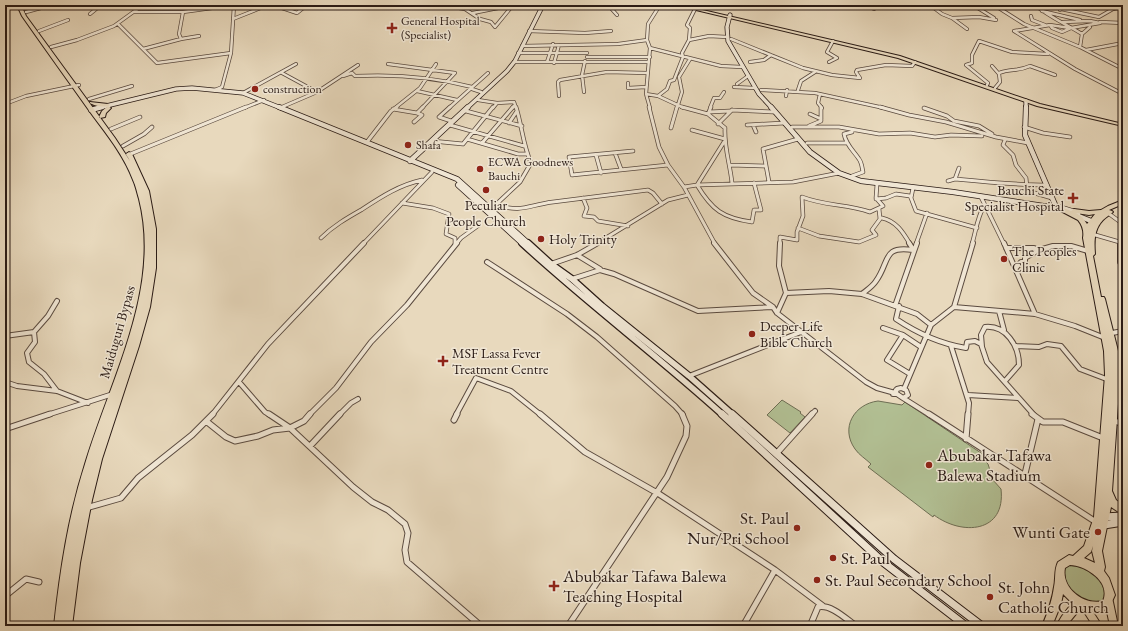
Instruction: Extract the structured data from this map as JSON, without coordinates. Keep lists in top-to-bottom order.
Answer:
{
  "streets": {
    "highway": ["Maiduguri Bypass"]
  },
  "places": {
    "health": [
      "General Hospital (Specialist)",
      "Bauchi State Specialist Hospital",
      "MSF Lassa Fever Treatment Centre",
      "Abubakar Tafawa Balewa Teaching Hospital"
    ],
    "other": [
      "construction",
      "Shafa",
      "ECWA Goodnews Bauchi",
      "Peculiar People Church",
      "Holy Trinity",
      "The Peoples Clinic",
      "Deeper Life Bible Church",
      "Abubakar Tafawa Balewa Stadium",
      "St. Paul Nur/Pri School",
      "Wunti Gate",
      "St. Paul",
      "St. Paul Secondary School",
      "St. John Catholic Church"
    ]
  }
}
